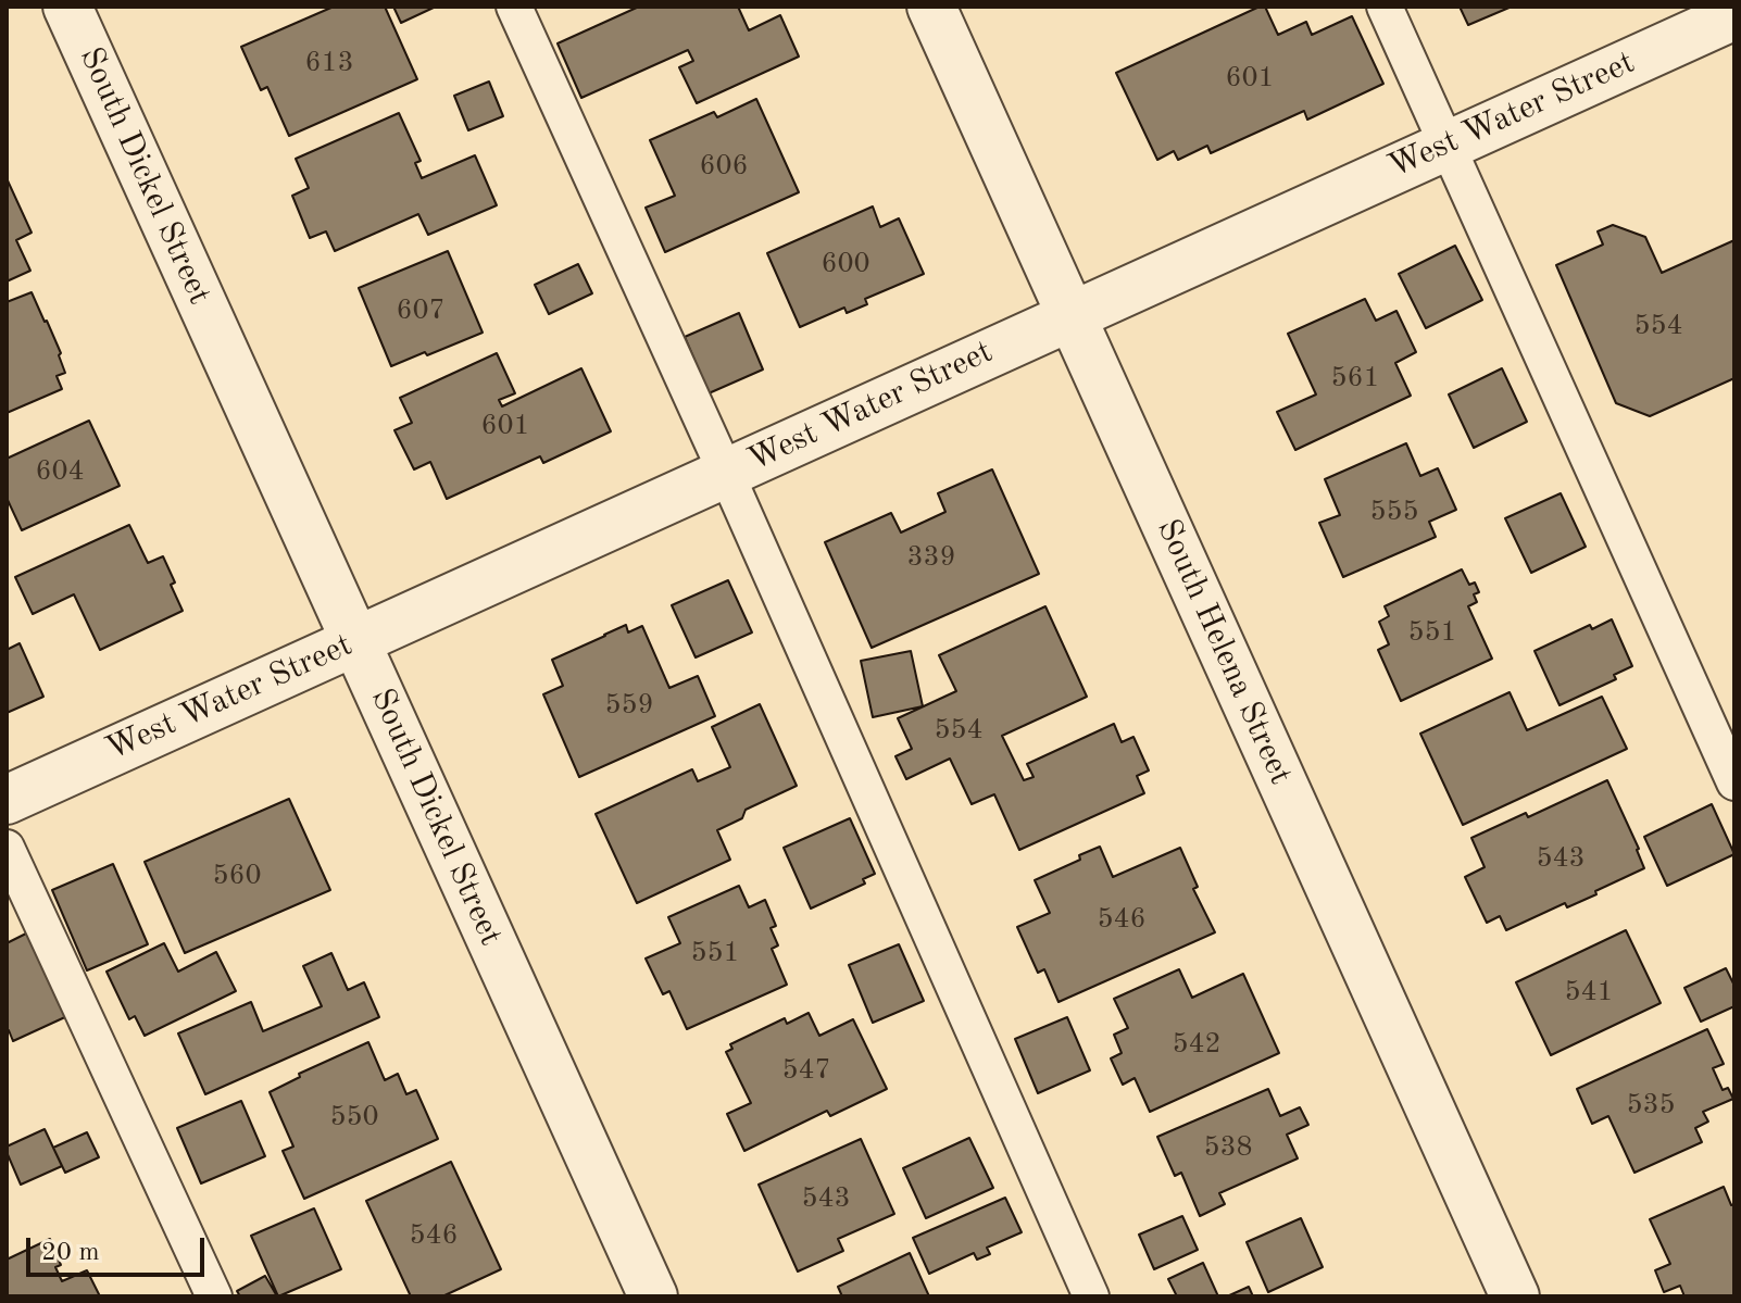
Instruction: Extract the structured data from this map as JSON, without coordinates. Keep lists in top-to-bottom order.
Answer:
{
  "streets": {
    "street": ["West Water Street", "South Dickel Street", "South Helena Street"]
  },
  "crossings": [
    ["West Water Street", "South Dickel Street"],
    ["West Water Street", "South Helena Street"]
  ],
  "house_numbers": [
    "613",
    "601",
    "606",
    "600",
    "607",
    "554",
    "561",
    "601",
    "604",
    "555",
    "339",
    "551",
    "559",
    "554",
    "543",
    "560",
    "546",
    "551",
    "541",
    "542",
    "547",
    "535",
    "550",
    "538",
    "543",
    "546"
  ],
  "scale_bar": "20 m"
}
